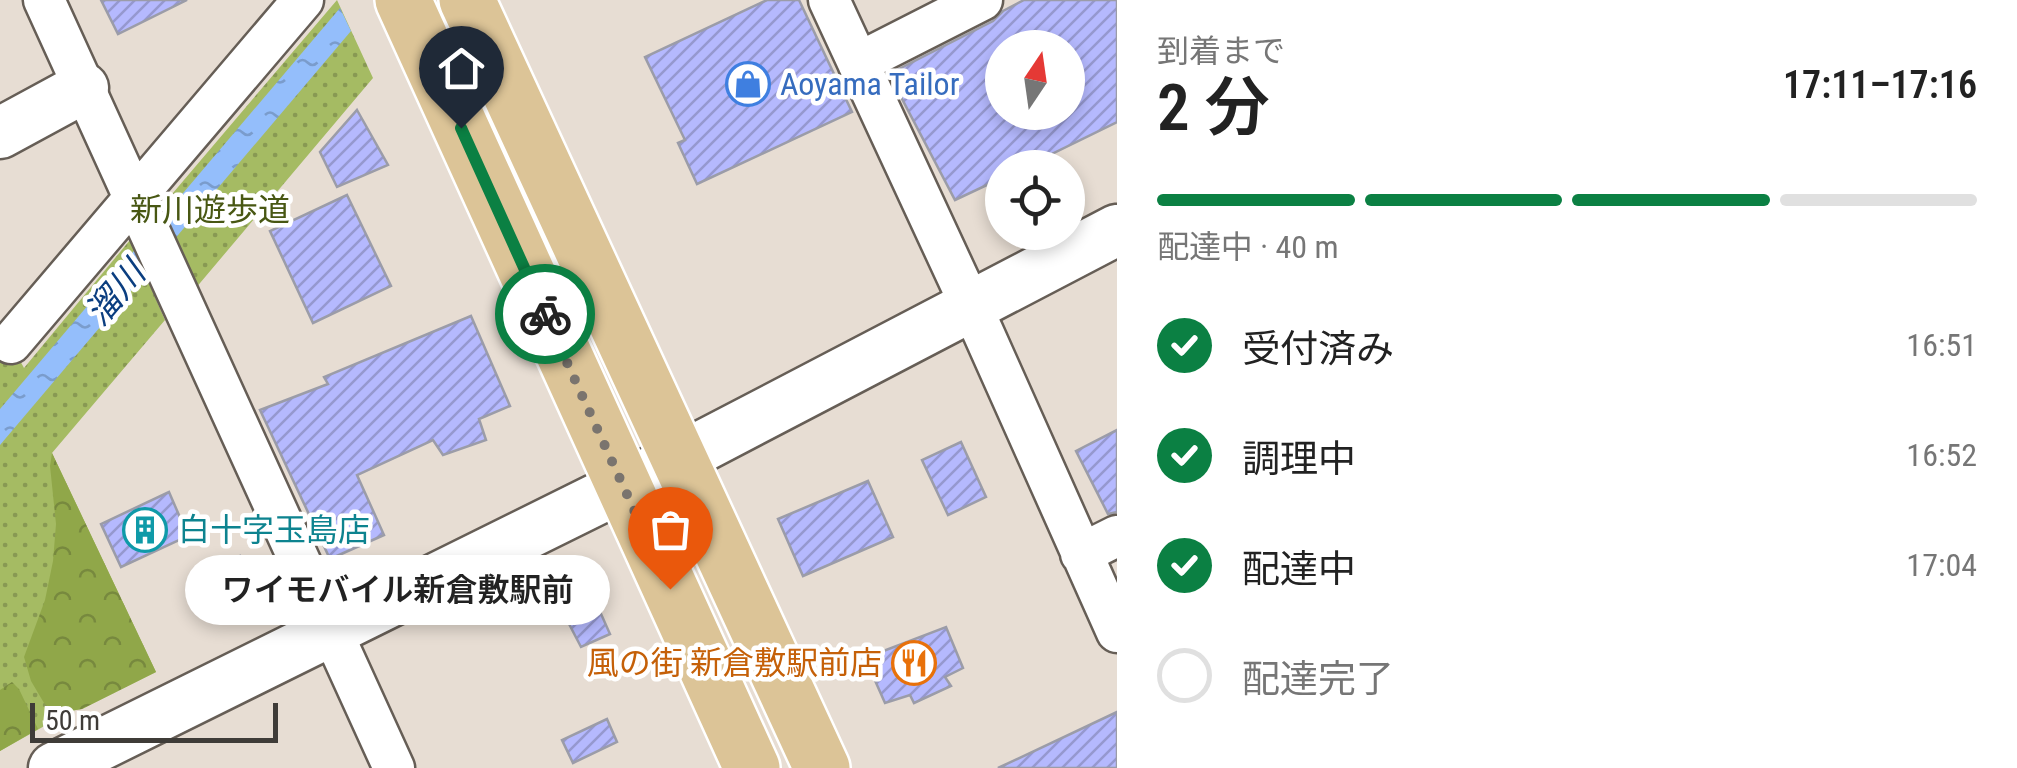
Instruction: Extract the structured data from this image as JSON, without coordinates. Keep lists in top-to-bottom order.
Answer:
{
  "water": ["溜川"],
  "parks": ["新川遊歩道"],
  "places": {
    "shop": ["Aoyama Tailor"],
    "building": ["白十字玉島店"],
    "other": ["ワイモバイル新倉敷駅前"],
    "restaurant": ["風の街 新倉敷駅前店"]
  },
  "scale_bar": "50 m",
  "north": "top",
  "page": {
    "heading": ["2 分", "到着まで", "17:11–17:16"],
    "bar": "配達中 · 40 m",
    "list": [
      ["受付済み", "16:51"],
      ["調理中", "16:52"],
      ["配達中", "17:04"],
      "配達完了"
    ],
    "bubble": "ワイモバイル新倉敷駅前",
    "scale": "50 m"
  }
}
